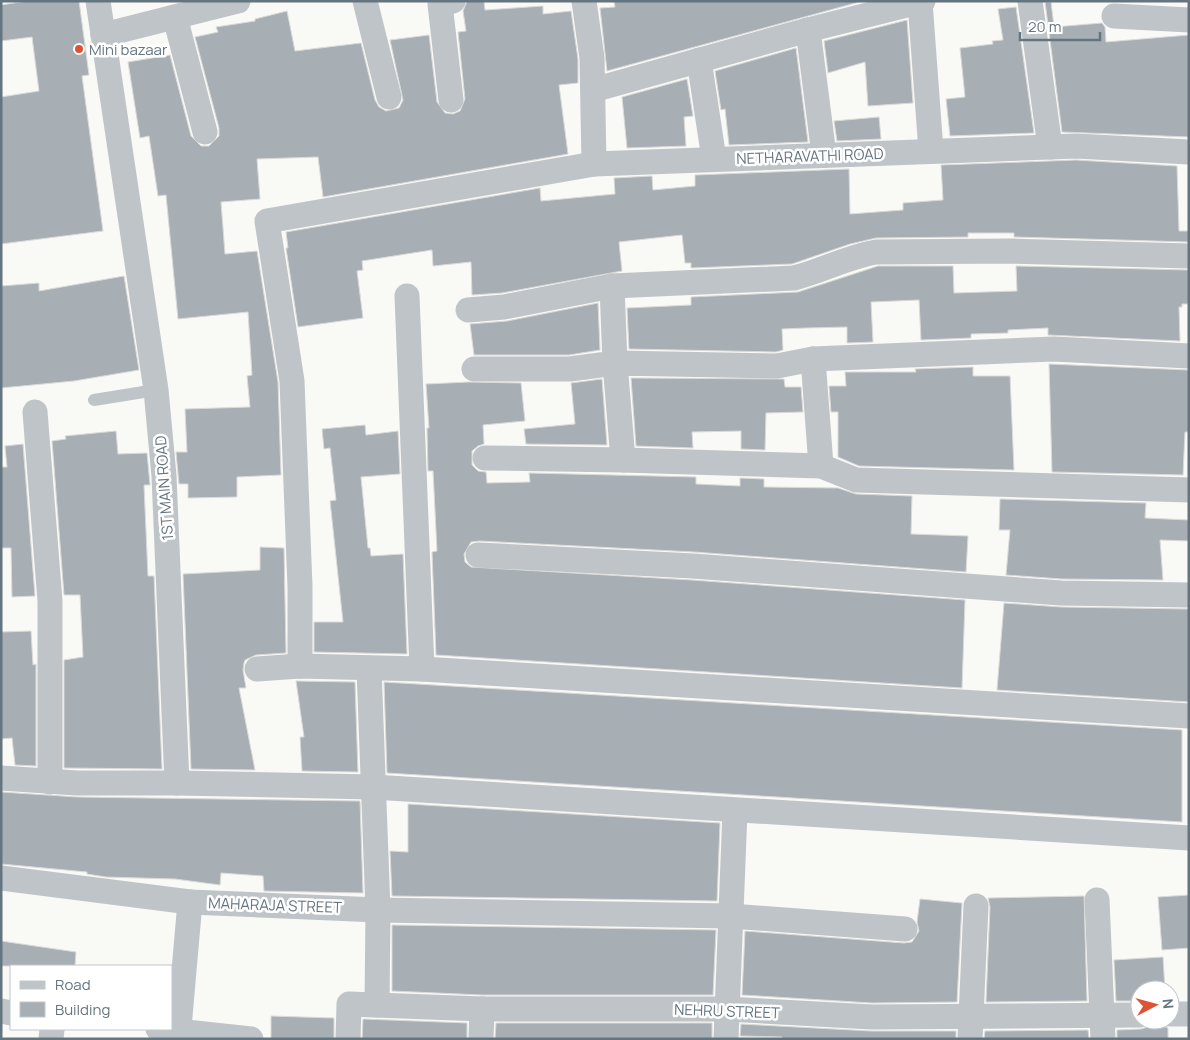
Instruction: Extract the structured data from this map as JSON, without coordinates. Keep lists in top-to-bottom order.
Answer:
{
  "streets": {
    "street": [
      "NETHARAVATHI ROAD",
      "1ST MAIN ROAD",
      "MAHARAJA STREET",
      "NEHRU STREET"
    ]
  },
  "places": ["Mini bazaar"],
  "legend": ["Road", "Building"],
  "scale_bar": "20 m",
  "north": "right"
}
